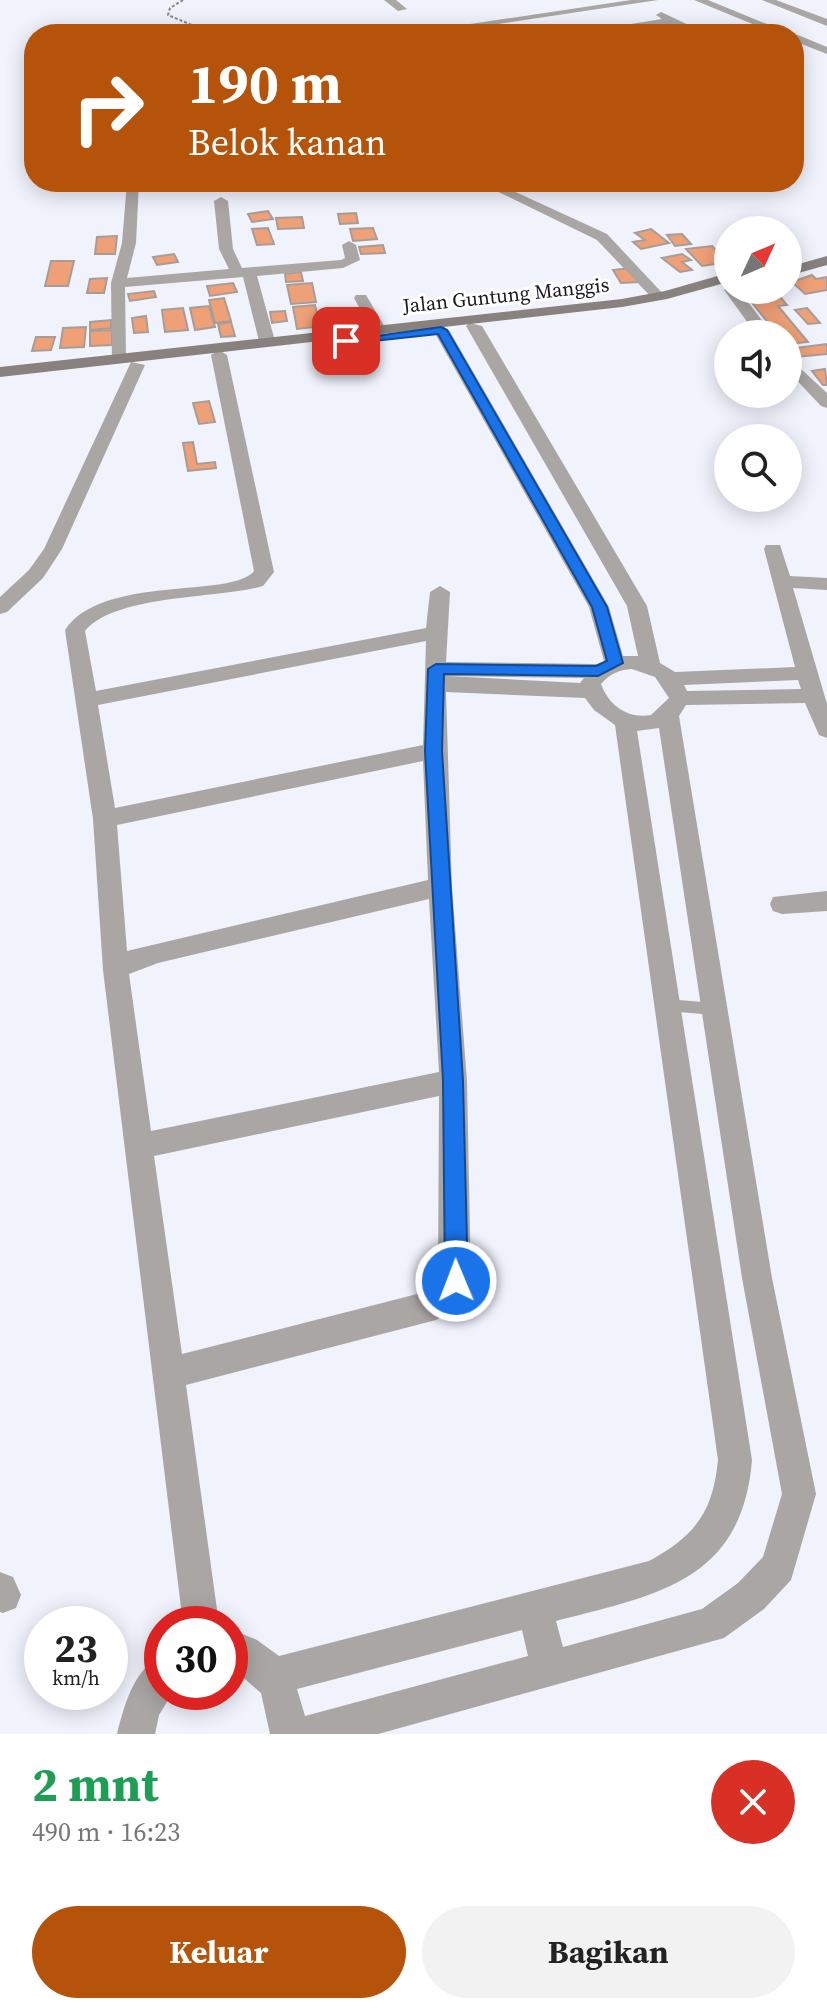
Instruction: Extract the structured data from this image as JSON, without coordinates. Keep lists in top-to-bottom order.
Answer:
{
  "streets": {
    "street": ["Jalan Guntung Manggis"]
  },
  "north": "top right",
  "page": {
    "turn": ["190 m", "Belok kanan"],
    "speed": "23 km/h",
    "limit": "30",
    "heading": ["2 mnt", "490 m · 16:23"],
    "buttons": ["Keluar", "Bagikan"]
  }
}
